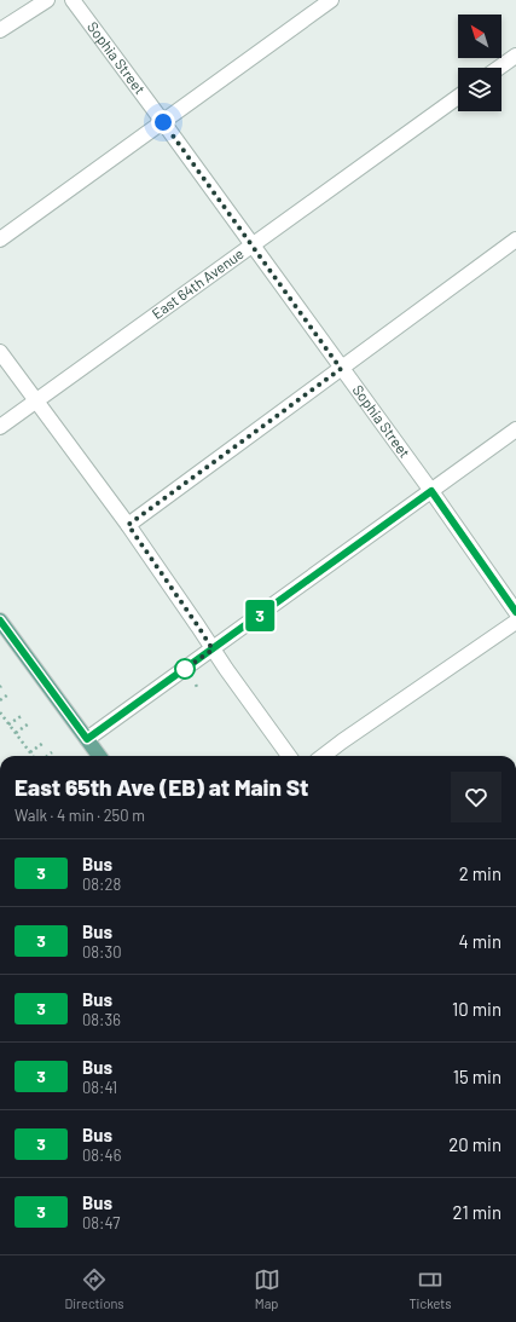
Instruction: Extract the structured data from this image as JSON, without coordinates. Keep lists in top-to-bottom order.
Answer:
{
  "streets": {
    "street": ["Sophia Street", "East 64th Avenue"]
  },
  "crossings": [
    ["Sophia Street", "East 64th Avenue"]
  ],
  "lines": ["bus line 3"],
  "north": "top left",
  "page": {
    "on_map": "3",
    "heading": ["East 65th Ave (EB) at Main St", "Walk · 4 min · 250 m"],
    "list": [
      {
        "mark": "3",
        "name": "Bus",
        "note": "08:28",
        "value": "2 min"
      },
      {
        "mark": "3",
        "name": "Bus",
        "note": "08:30",
        "value": "4 min"
      },
      {
        "mark": "3",
        "name": "Bus",
        "note": "08:36",
        "value": "10 min"
      },
      {
        "mark": "3",
        "name": "Bus",
        "note": "08:41",
        "value": "15 min"
      },
      {
        "mark": "3",
        "name": "Bus",
        "note": "08:46",
        "value": "20 min"
      },
      {
        "mark": "3",
        "name": "Bus",
        "note": "08:47",
        "value": "21 min"
      }
    ],
    "tabs": ["Directions", "Map", "Tickets"]
  }
}
